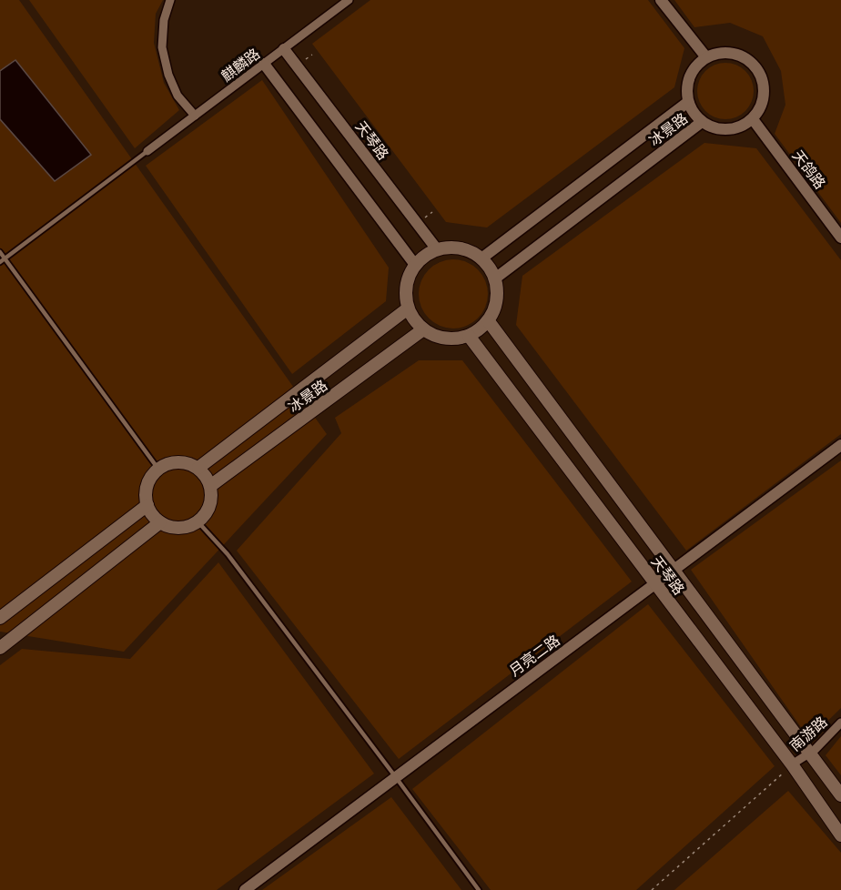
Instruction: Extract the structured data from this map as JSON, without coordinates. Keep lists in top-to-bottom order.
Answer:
{
  "streets": {
    "main road": ["冰景路", "天琴路"],
    "street": [
      "麒麟路",
      "天鸽路",
      "月亮二路",
      "南游路"
    ]
  },
  "crossings": [
    ["麒麟路", "天琴路"],
    ["冰景路", "天琴路"],
    ["冰景路", "天鸽路"],
    ["天琴路", "月亮二路"],
    ["天琴路", "南游路"]
  ]
}
